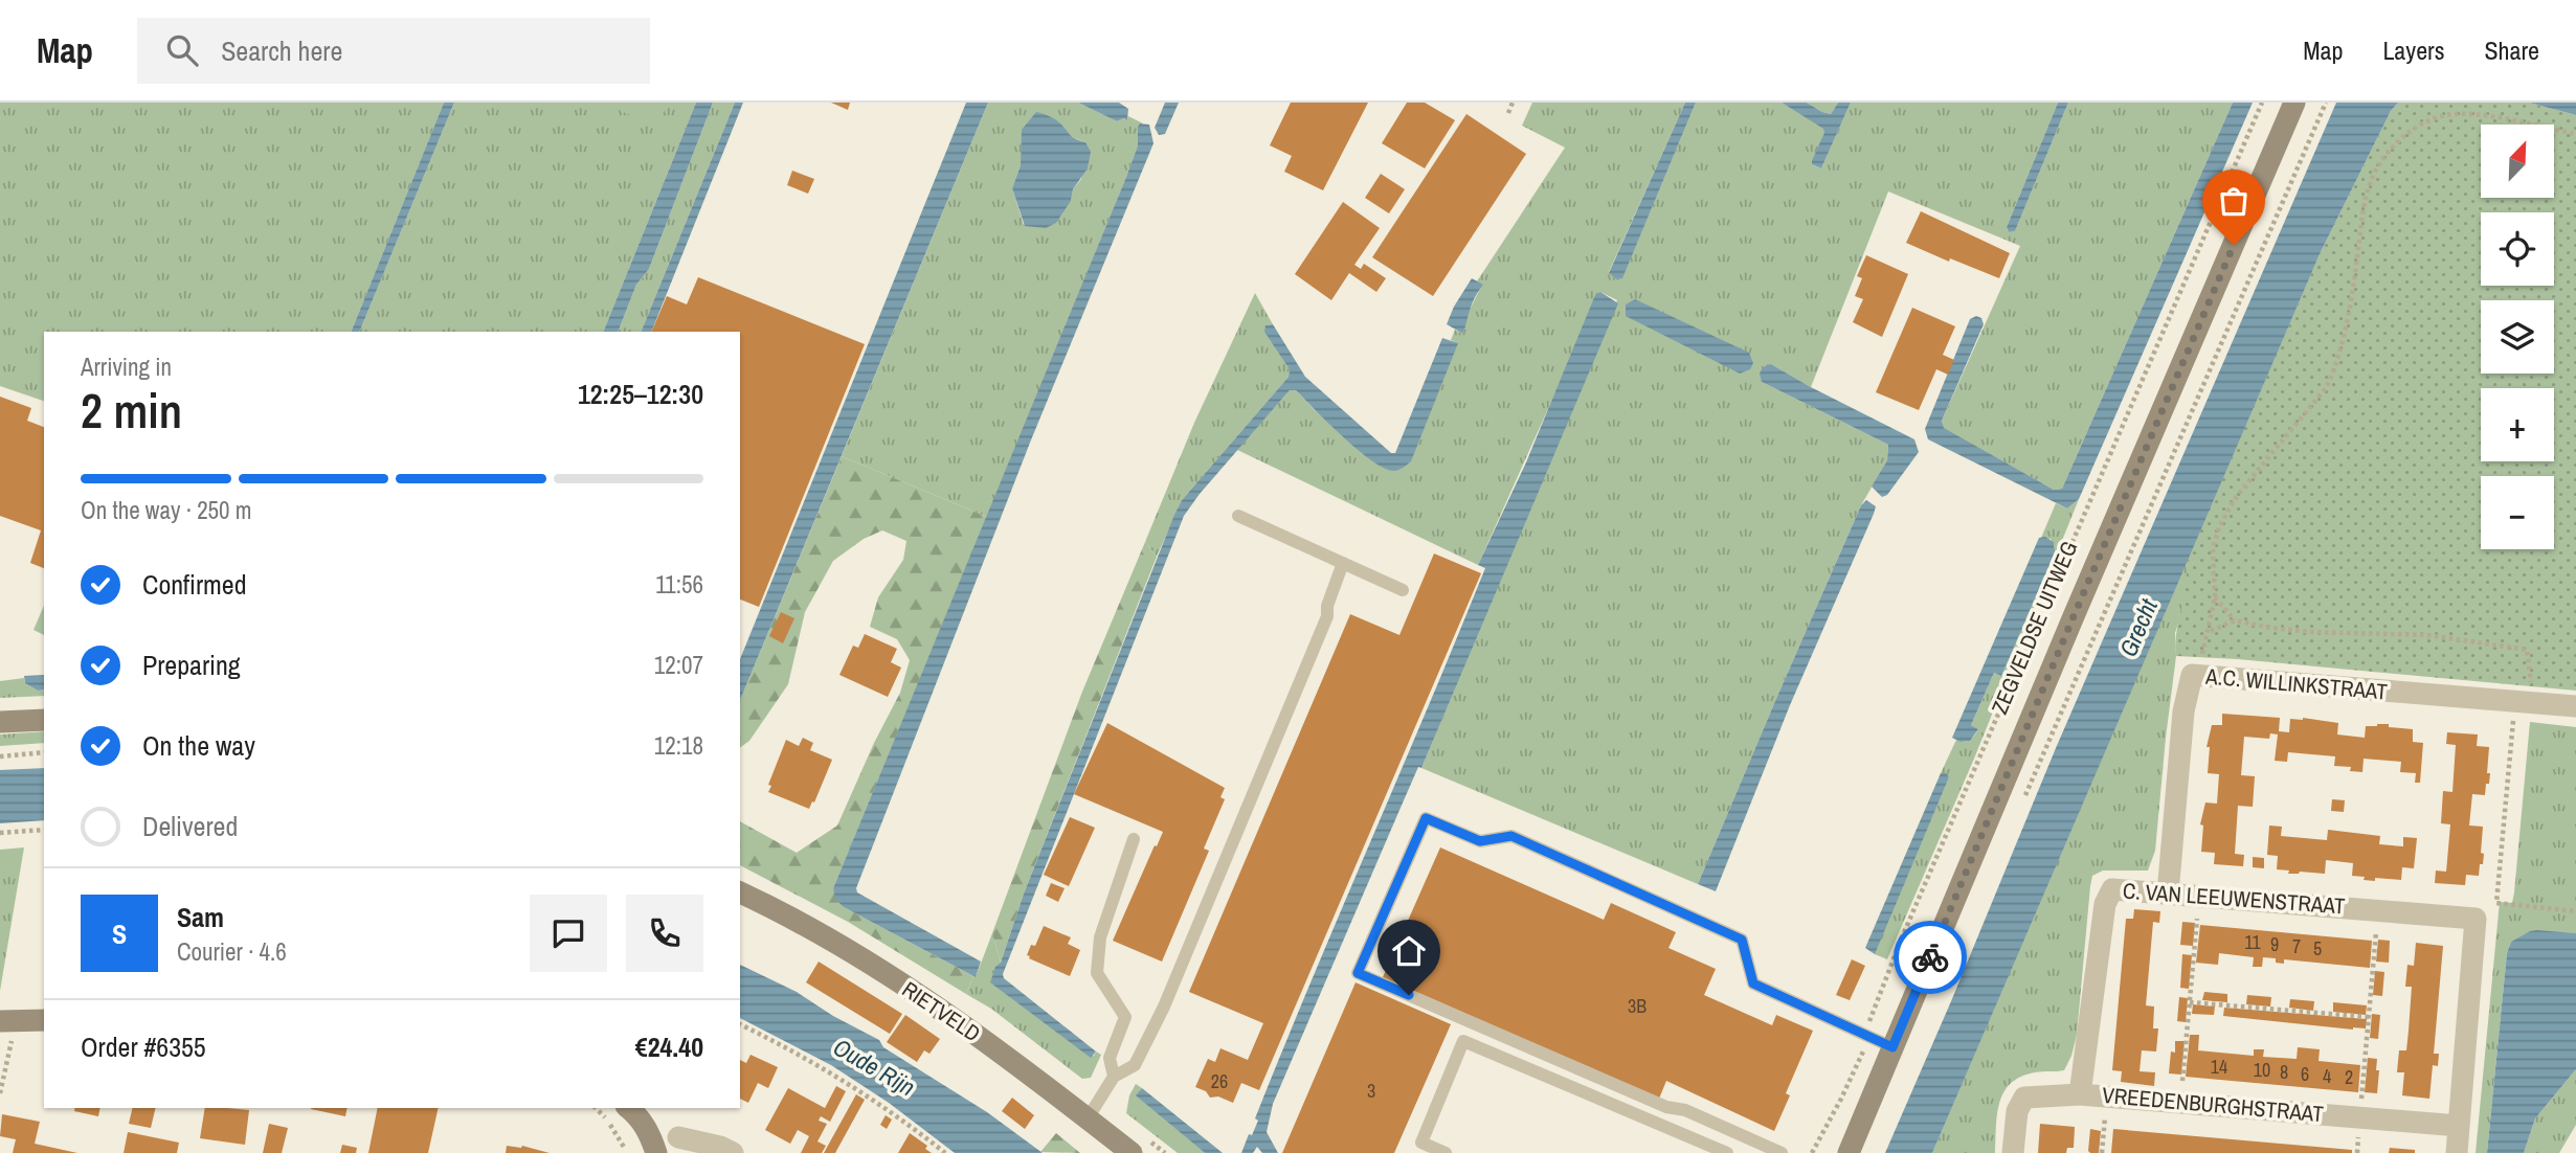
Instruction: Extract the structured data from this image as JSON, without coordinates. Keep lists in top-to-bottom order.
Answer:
{
  "streets": {
    "street": [
      "ZEGVELDSE UITWEG",
      "A.C. WILLINKSTRAAT",
      "C. VAN LEEUWENSTRAAT",
      "RIETVELD",
      "VREEDENBURGHSTRAAT"
    ]
  },
  "crossings": [
    ["A.C. WILLINKSTRAAT", "C. VAN LEEUWENSTRAAT"],
    ["C. VAN LEEUWENSTRAAT", "VREEDENBURGHSTRAAT"]
  ],
  "water": ["Grecht", "Oude Rijn"],
  "house_numbers": [
    "11",
    "9",
    "7",
    "5",
    "3B",
    "14",
    "10",
    "8",
    "6",
    "4",
    "2",
    "26",
    "3"
  ],
  "north": "top right",
  "page": {
    "header": "Map",
    "search": "Search here",
    "nav": ["Map", "Layers", "Share"],
    "map_buttons": ["+", "−"],
    "heading": ["2 min", "Arriving in", "12:25–12:30"],
    "panel": [
      "Sam",
      "Courier · 4.6",
      "Order #6355",
      "€24.40"
    ],
    "bar": "On the way · 250 m",
    "list": [
      ["Confirmed", "11:56"],
      ["Preparing", "12:07"],
      ["On the way", "12:18"],
      "Delivered"
    ],
    "round": "S"
  }
}
